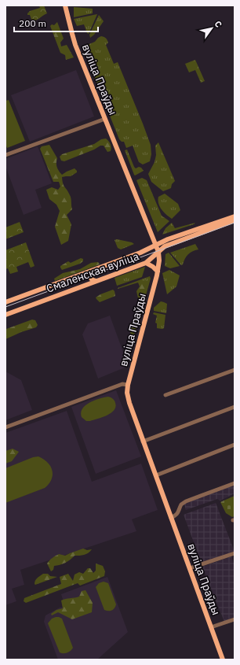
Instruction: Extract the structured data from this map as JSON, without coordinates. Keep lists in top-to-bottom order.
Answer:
{
  "streets": {
    "main road": ["вуліца Праўды", "Смаленская вуліца"]
  },
  "crossings": [
    ["вуліца Праўды", "Смаленская вуліца"]
  ],
  "scale_bar": "200 m",
  "north": "top right"
}
